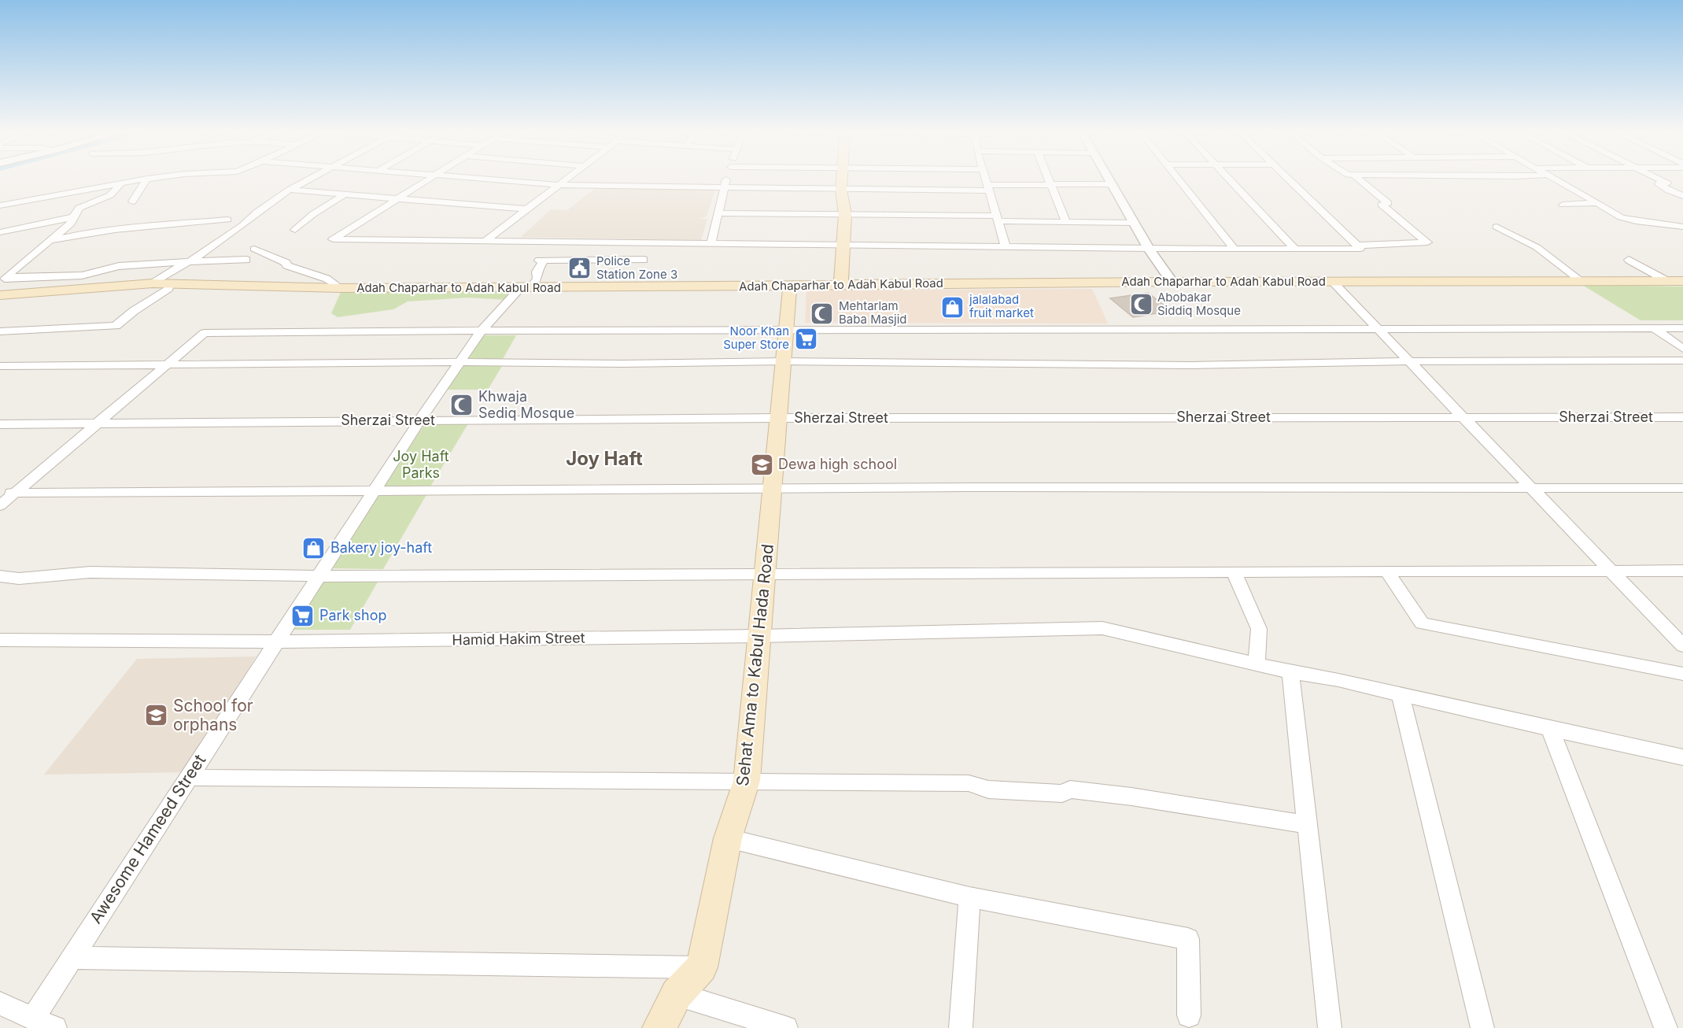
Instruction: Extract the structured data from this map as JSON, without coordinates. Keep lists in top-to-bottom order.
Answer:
{
  "streets": {
    "main road": ["Adah Chaparhar to Adah Kabul Road", "Sehat Ama to Kabul Hada Road"],
    "street": ["Sherzai Street", "Hamid Hakim Street", "Awesome Hameed Street"]
  },
  "crossings": [
    ["Adah Chaparhar to Adah Kabul Road", "Sehat Ama to Kabul Hada Road"],
    ["Adah Chaparhar to Adah Kabul Road", "Awesome Hameed Street"],
    ["Sherzai Street", "Sehat Ama to Kabul Hada Road"],
    ["Sherzai Street", "Awesome Hameed Street"],
    ["Hamid Hakim Street", "Sehat Ama to Kabul Hada Road"],
    ["Hamid Hakim Street", "Awesome Hameed Street"]
  ],
  "districts": ["Joy Haft"],
  "parks": ["Joy Haft Parks"],
  "places": {
    "public building": ["Police Station Zone 3"],
    "mosque": ["Abobakar Siddiq Mosque", "Mehtarlam Baba Masjid", "Khwaja Sediq Mosque"],
    "shop": ["jalalabad fruit market", "Bakery joy-haft"],
    "supermarket": ["Noor Khan Super Store", "Park shop"],
    "school or university": ["Dewa high school", "School for orphans"]
  }
}
